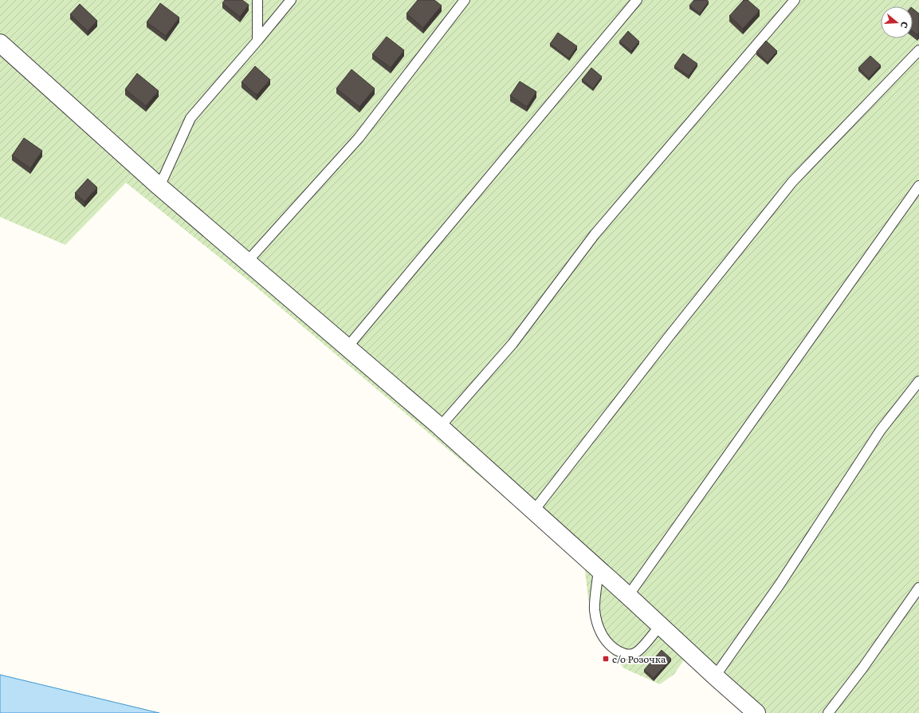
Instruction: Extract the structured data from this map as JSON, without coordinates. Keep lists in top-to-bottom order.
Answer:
{
  "places": {
    "transit": ["с/о Розочка"]
  },
  "north": "right"
}
